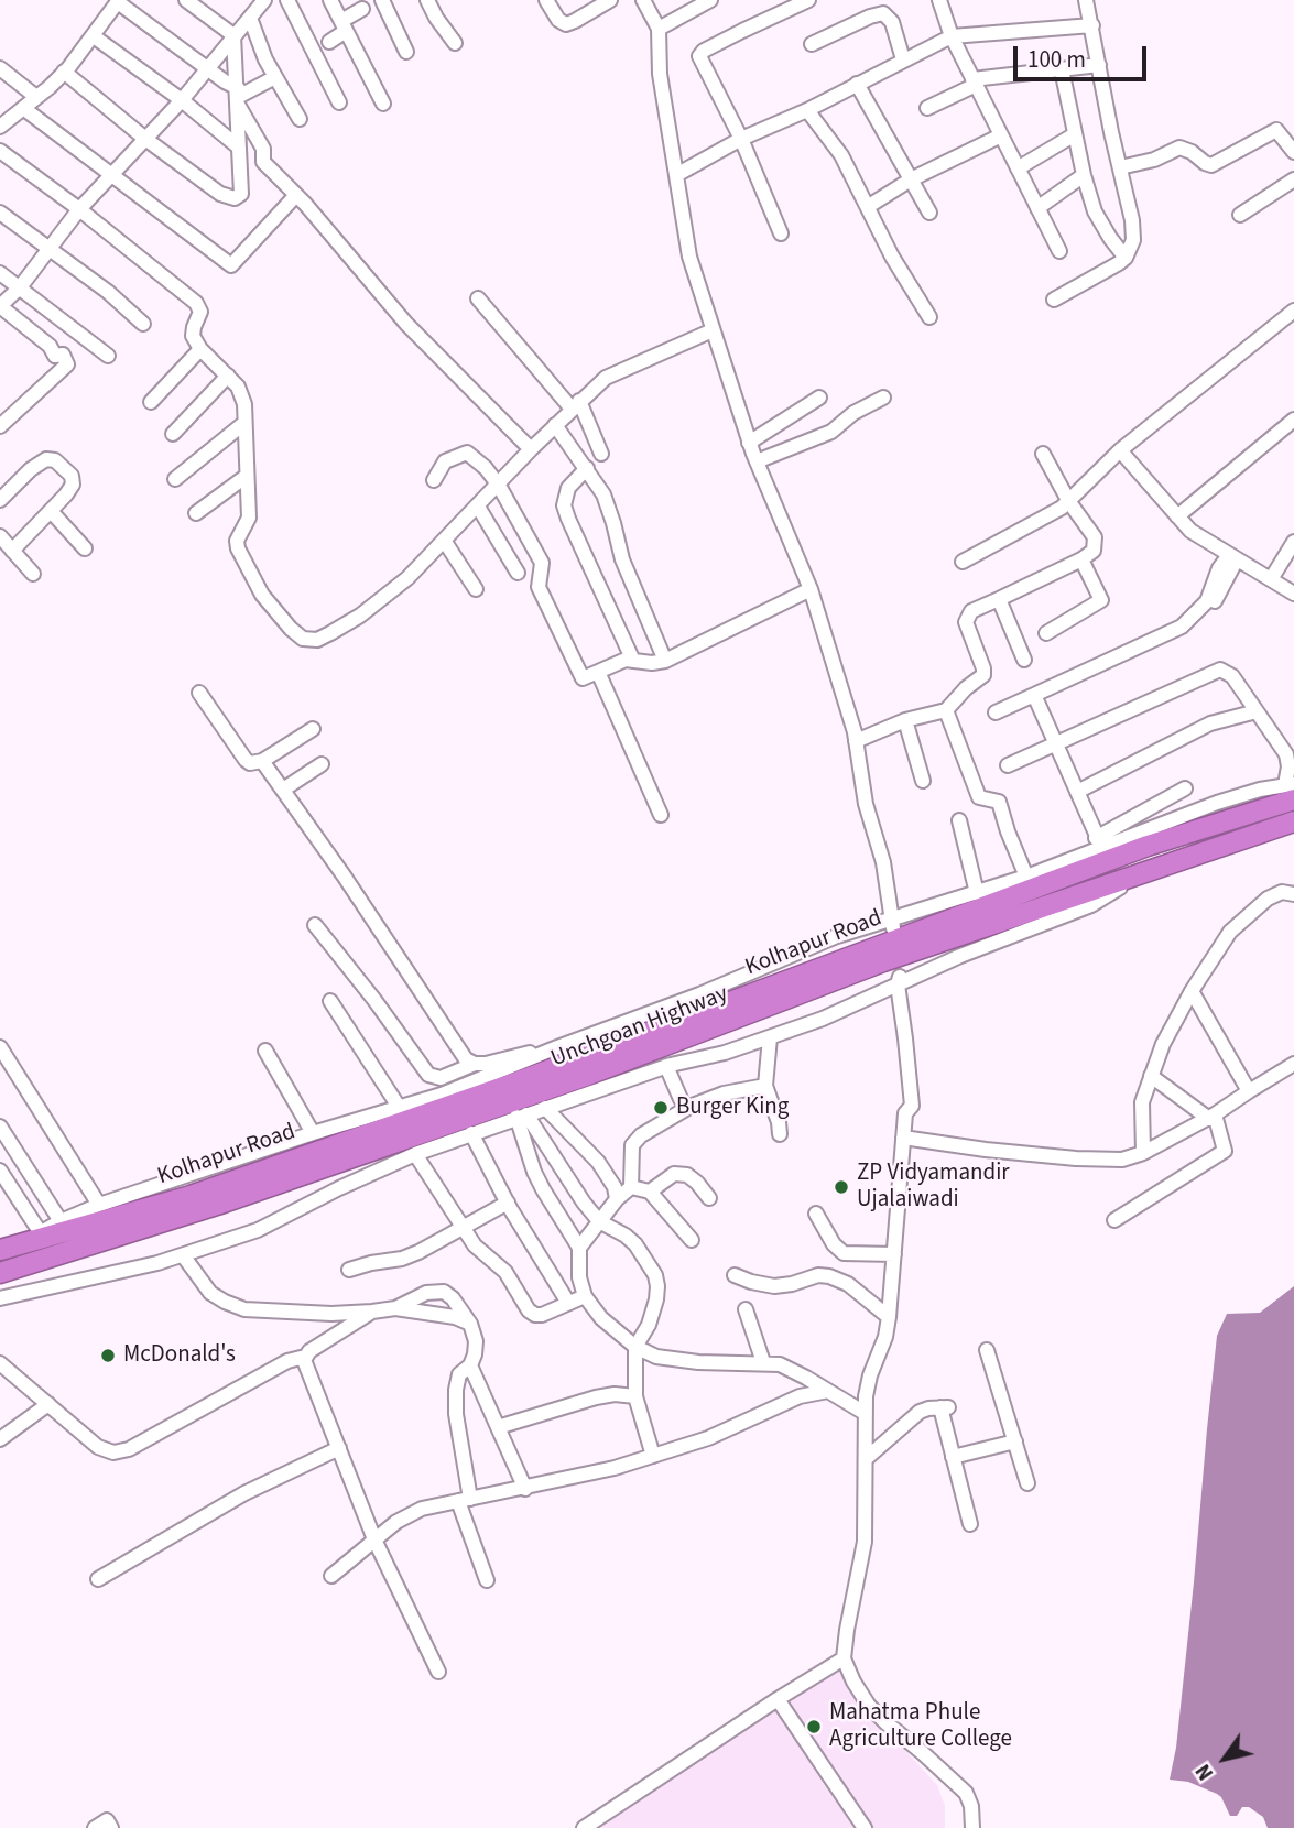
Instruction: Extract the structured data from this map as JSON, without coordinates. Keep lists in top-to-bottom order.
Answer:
{
  "streets": {
    "highway": ["Kolhapur Road", "Unchgoan Highway"]
  },
  "places": [
    "Burger King",
    "ZP Vidyamandir Ujalaiwadi",
    "McDonald's",
    "Mahatma Phule Agriculture College"
  ],
  "scale_bar": "100 m",
  "north": "bottom left"
}
